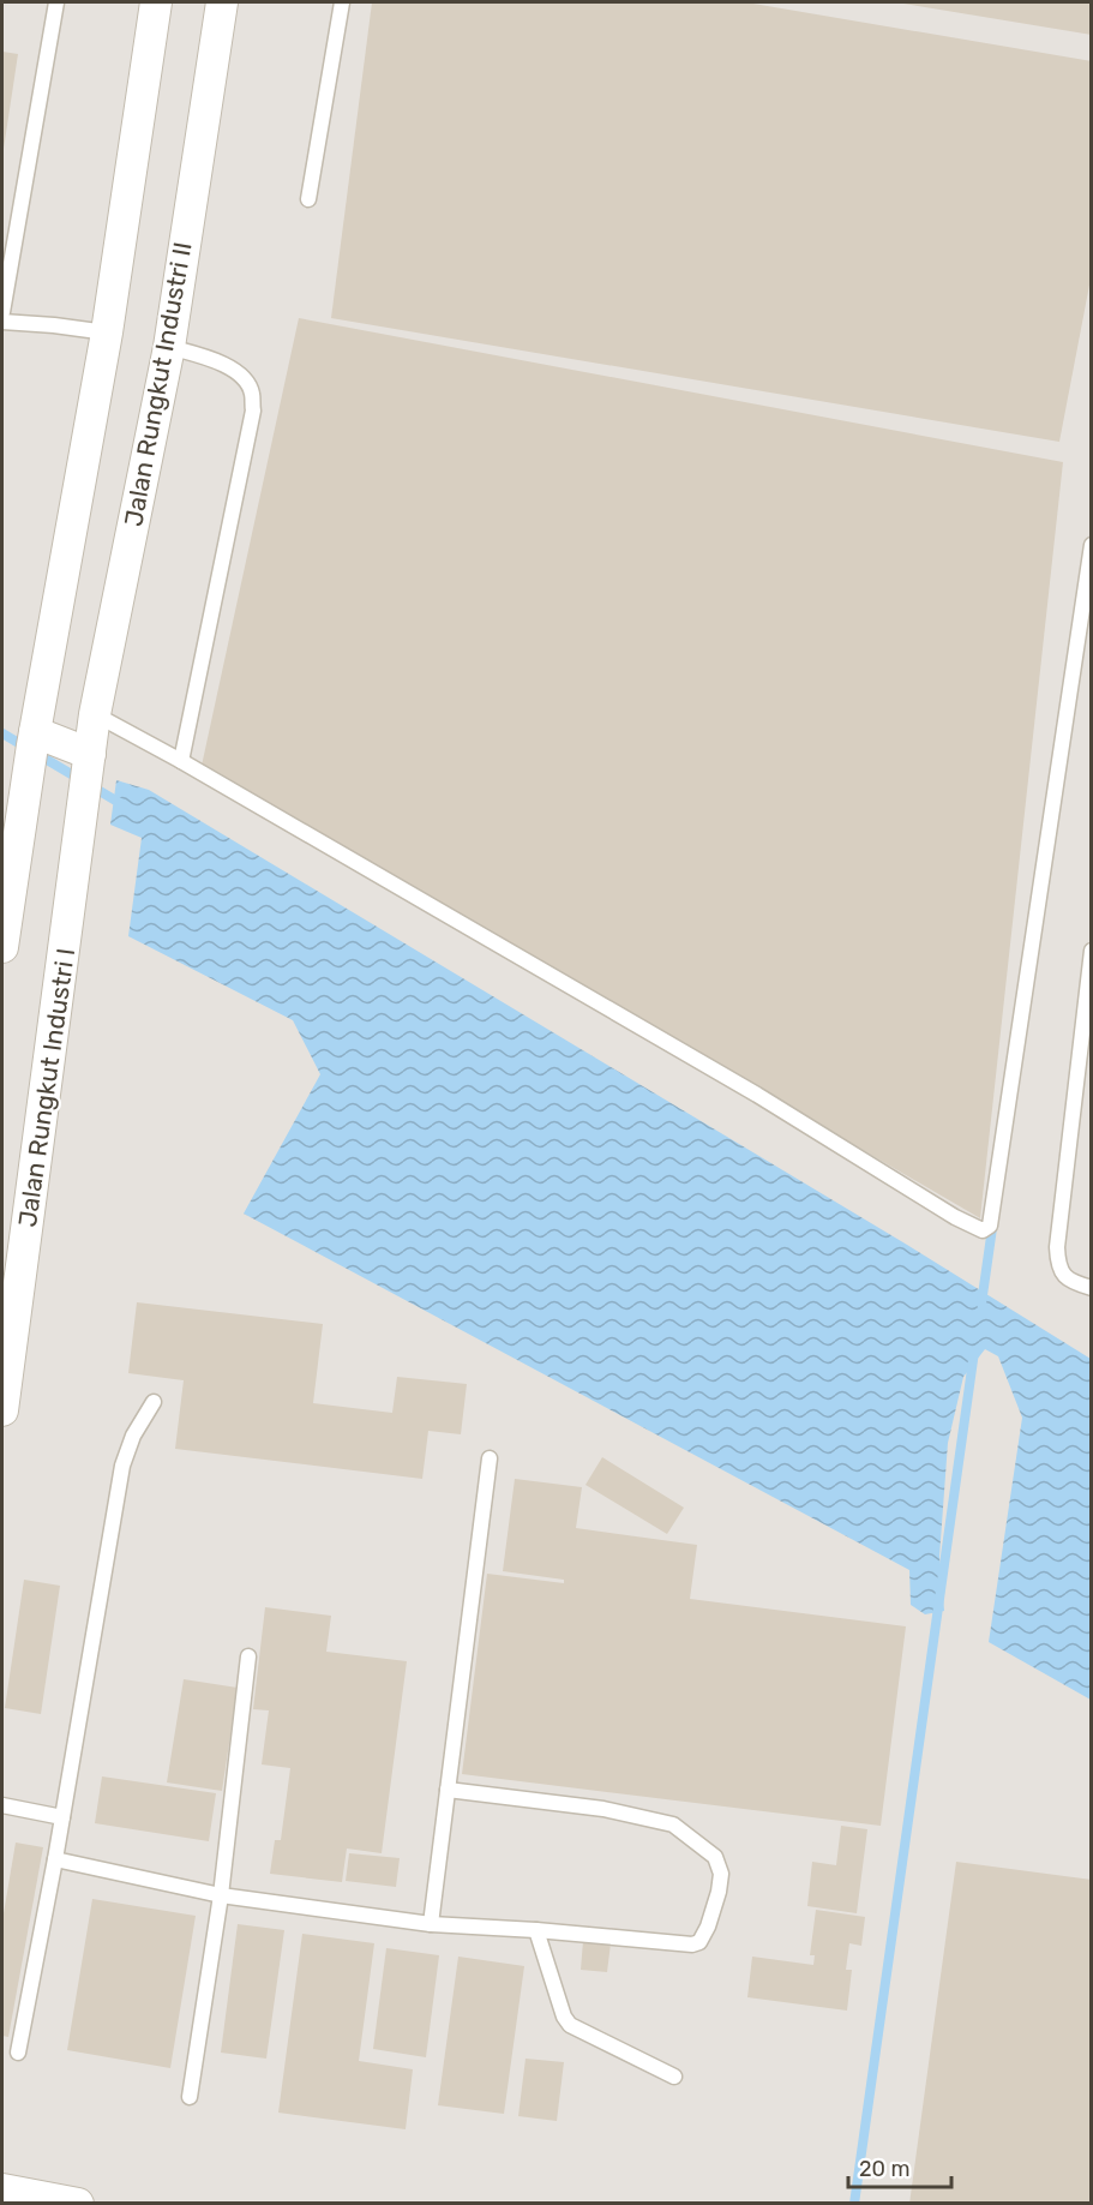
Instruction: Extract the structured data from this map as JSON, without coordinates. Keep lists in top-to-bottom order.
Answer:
{
  "streets": {
    "street": ["Jalan Rungkut Industri II", "Jalan Rungkut Industri I"]
  },
  "crossings": [
    ["Jalan Rungkut Industri II", "Jalan Rungkut Industri I"]
  ],
  "scale_bar": "20 m"
}
